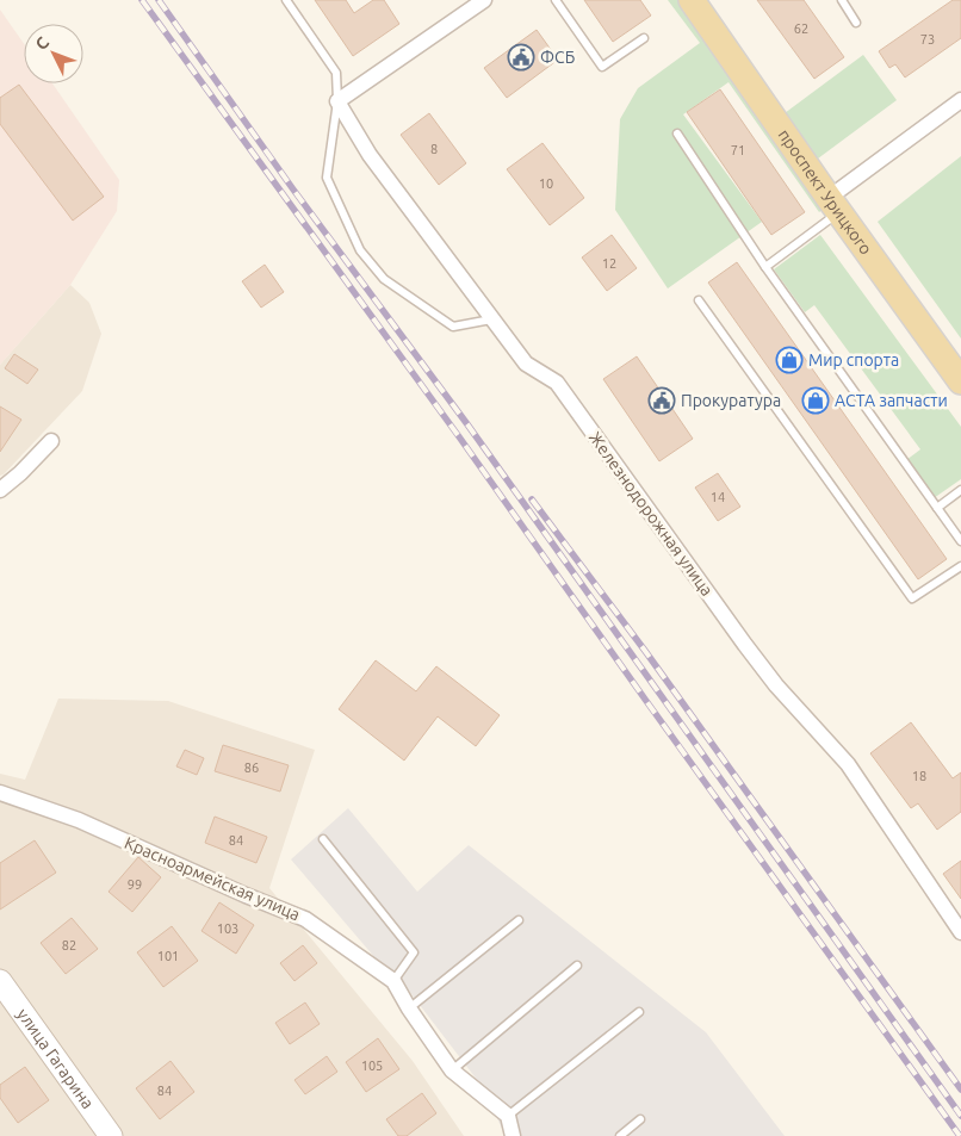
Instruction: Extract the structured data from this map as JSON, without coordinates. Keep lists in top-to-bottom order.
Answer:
{
  "streets": {
    "main road": ["проспект Урицкого"],
    "street": ["Железнодорожная улица", "Красноармейская улица", "улица Гагарина"]
  },
  "places": {
    "public building": ["ФСБ", "Прокуратура"],
    "shop": ["Мир спорта", "АСТА запчасти"]
  },
  "house_numbers": [
    "62",
    "73",
    "8",
    "71",
    "10",
    "12",
    "14",
    "86",
    "18",
    "84",
    "99",
    "103",
    "82",
    "101",
    "105",
    "84"
  ],
  "north": "top left"
}
